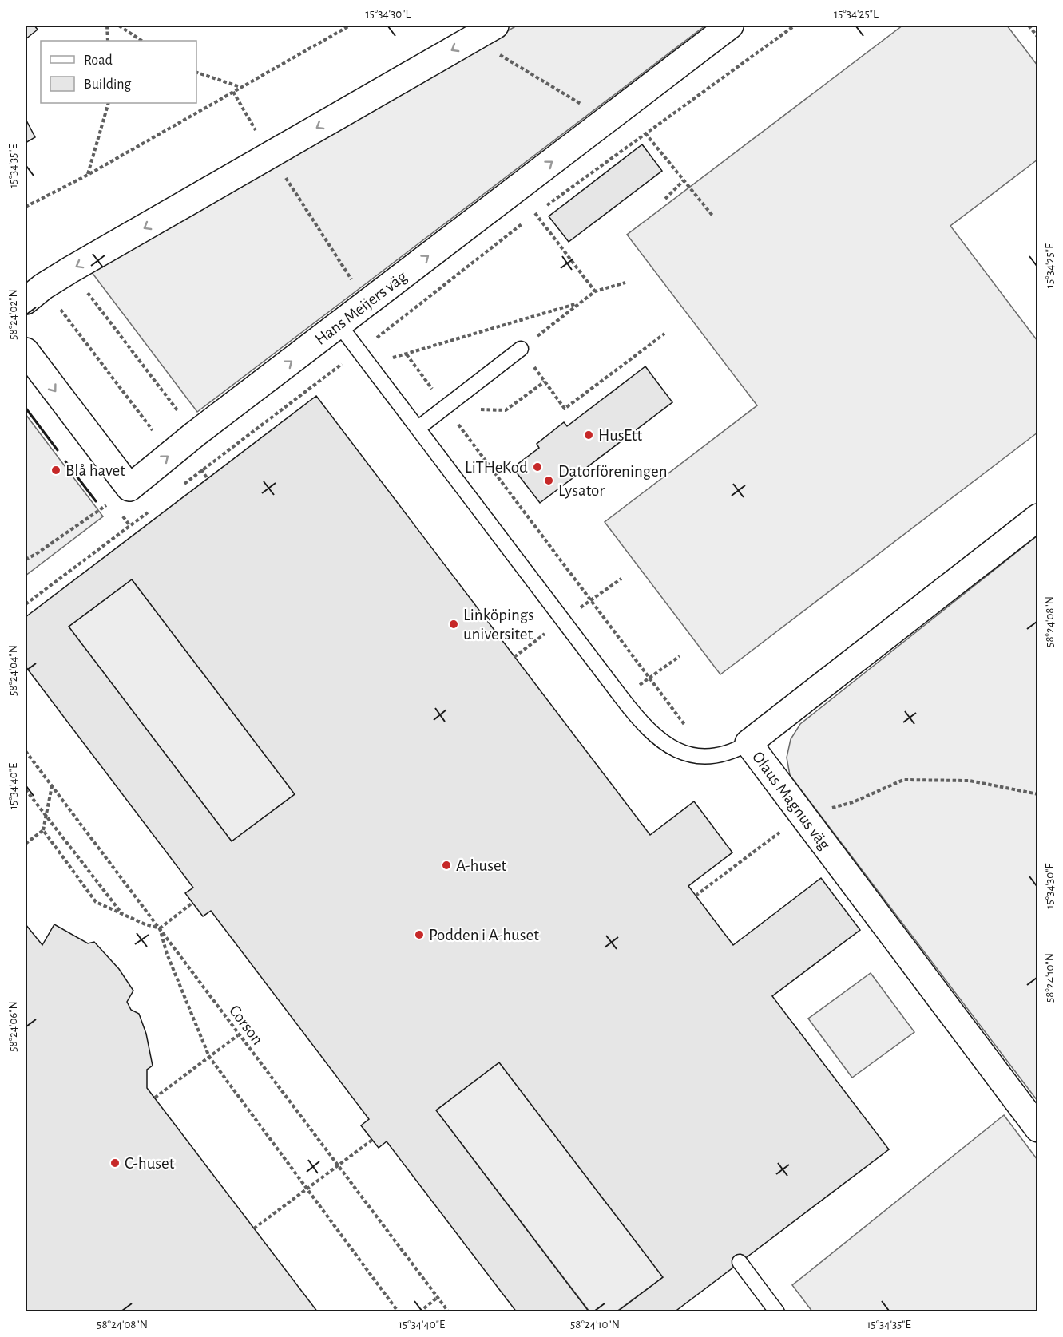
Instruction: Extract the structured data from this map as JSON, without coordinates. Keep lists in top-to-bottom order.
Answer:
{
  "streets": {
    "street": ["Hans Meijers väg", "Olaus Magnus väg"],
    "path": ["Corson"]
  },
  "places": [
    "HusEtt",
    "LiTHeKod",
    "Blå havet",
    "Datorföreningen Lysator",
    "Linköpings universitet",
    "A-huset",
    "Podden i A-huset",
    "C-huset"
  ],
  "legend": ["Road", "Building"],
  "coordinates": [
    "15°34'30\"E",
    "15°34'25\"E",
    "15°34'35\"E",
    "58°24'02\"N",
    "58°24'08\"N",
    "58°24'04\"N",
    "15°34'40\"E",
    "58°24'10\"N",
    "58°24'06\"N"
  ]
}
